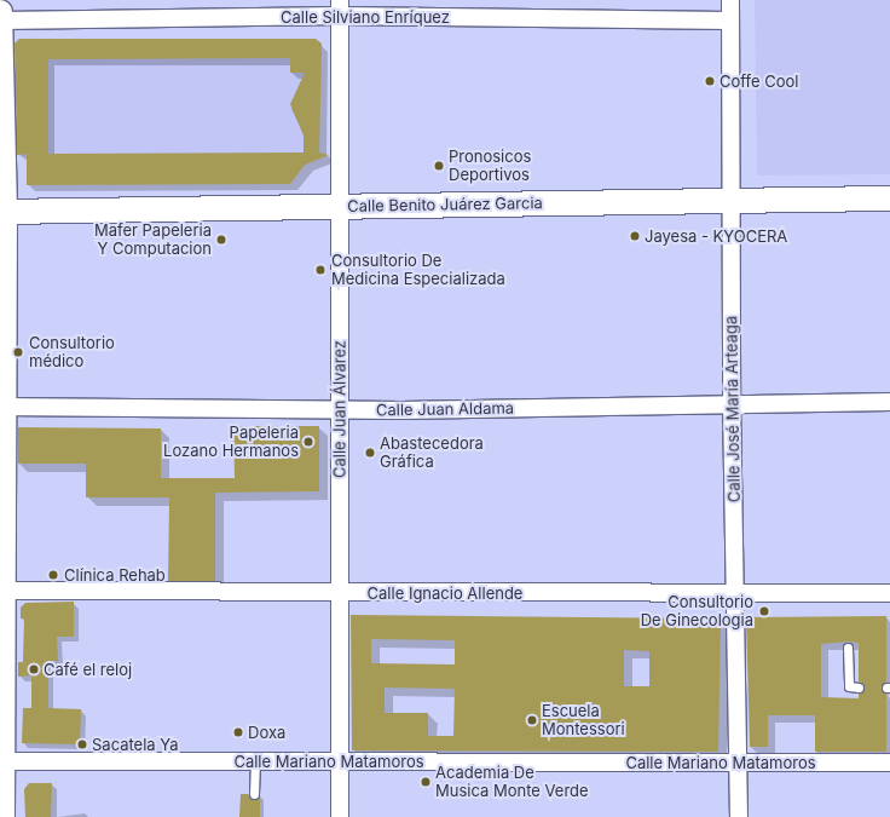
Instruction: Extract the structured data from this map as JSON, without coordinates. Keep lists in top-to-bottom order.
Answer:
{
  "streets": {
    "main road": ["Calle Benito Juárez Garcia"],
    "street": [
      "Calle Silviano Enríquez",
      "Calle Juan Álvarez",
      "Calle Juan Aldama",
      "Calle José María Arteaga",
      "Calle Ignacio Allende",
      "Calle Mariano Matamoros"
    ]
  },
  "crossings": [
    ["Calle Silviano Enríquez", "Calle Juan Álvarez"],
    ["Calle Silviano Enríquez", "Calle José María Arteaga"],
    ["Calle Benito Juárez Garcia", "Calle Juan Álvarez"],
    ["Calle Benito Juárez Garcia", "Calle José María Arteaga"],
    ["Calle Juan Álvarez", "Calle Juan Aldama"],
    ["Calle Juan Álvarez", "Calle Ignacio Allende"],
    ["Calle Juan Álvarez", "Calle Mariano Matamoros"],
    ["Calle Juan Aldama", "Calle José María Arteaga"],
    ["Calle José María Arteaga", "Calle Ignacio Allende"],
    ["Calle José María Arteaga", "Calle Mariano Matamoros"]
  ],
  "places": [
    "Coffe Cool",
    "Pronosicos Deportivos",
    "Jayesa - KYOCERA",
    "Mafer Papeleria Y Computacion",
    "Consultorio De Medicina Especializada",
    "Consultorio médico",
    "Papeleria Lozano Hermanos",
    "Abastecedora Gráfica",
    "Clínica Rehab",
    "Consultorio De Ginecologia",
    "Café el reloj",
    "Escuela Montessori",
    "Doxa",
    "Sacatela Ya",
    "Academia De Musica Monte Verde"
  ]
}
